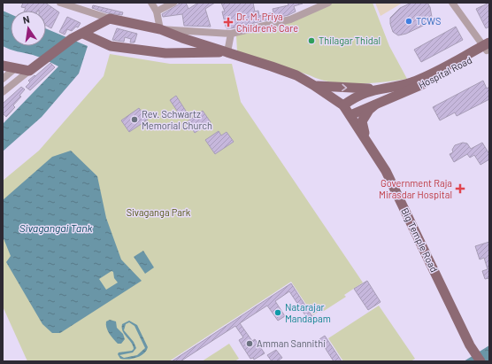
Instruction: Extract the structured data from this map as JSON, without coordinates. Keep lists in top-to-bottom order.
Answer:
{
  "streets": {
    "main road": ["Hospital Road", "Big Temple Road"]
  },
  "water": ["Sivagangai Tank"],
  "parks": ["Sivaganga Park"],
  "places": {
    "other": [
      "TCWS",
      "Thilagar Thidal",
      "Rev. Schwartz Memorial Church",
      "Natarajar Mandapam",
      "Amman Sannithi"
    ],
    "health": ["Dr. M. Priya Children's Care", "Government Raja Mirasdar Hospital"]
  },
  "north": "top"
}
